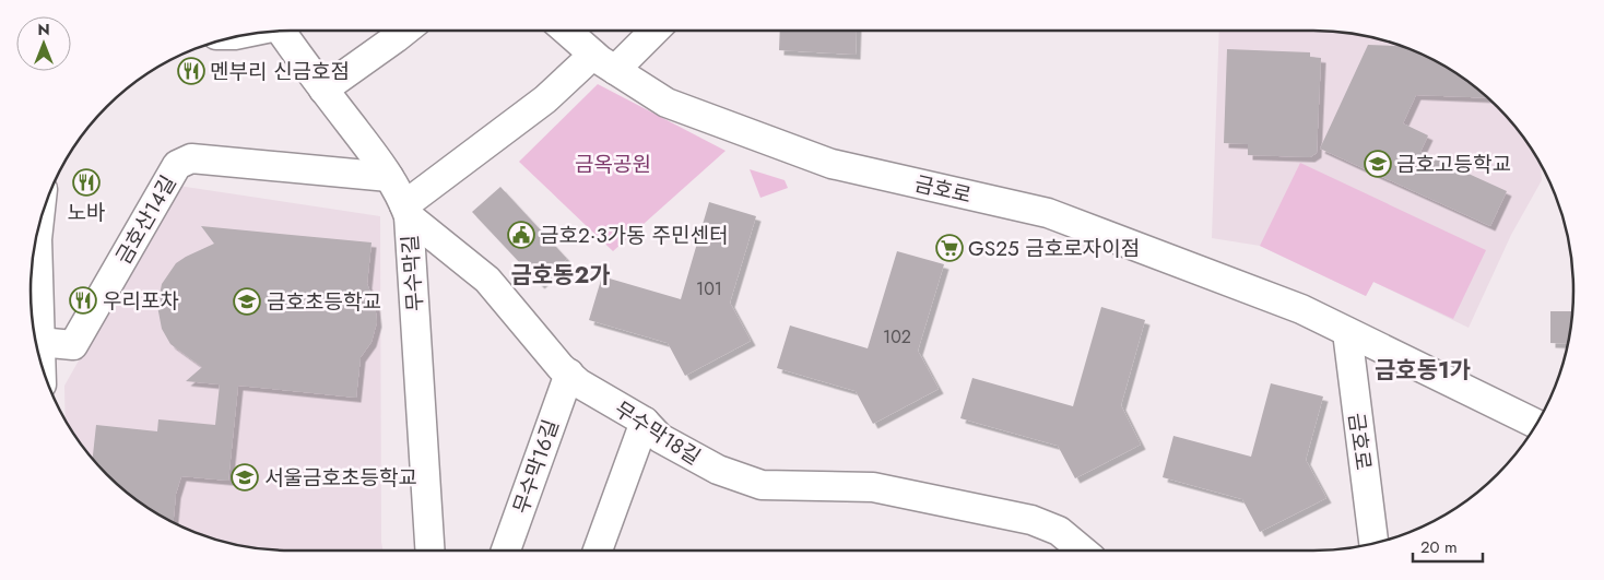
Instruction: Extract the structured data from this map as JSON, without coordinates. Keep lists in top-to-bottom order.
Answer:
{
  "streets": {
    "street": [
      "금호로",
      "금호산14길",
      "무수막길",
      "무수막18길",
      "무수막16길"
    ]
  },
  "crossings": [
    ["금호산14길", "무수막길"],
    ["무수막길", "무수막18길"],
    ["무수막18길", "무수막16길"]
  ],
  "districts": ["금호동2가", "금호동1가"],
  "parks": ["금옥공원"],
  "places": {
    "restaurant": ["멘부리 신금호점", "노바", "우리포차"],
    "school or university": ["금호고등학교", "금호초등학교", "서울금호초등학교"],
    "public building": ["금호2·3가동 주민센터"],
    "supermarket": ["GS25 금호로자이점"]
  },
  "house_numbers": ["101", "102"],
  "scale_bar": "20 m",
  "north": "top"
}
